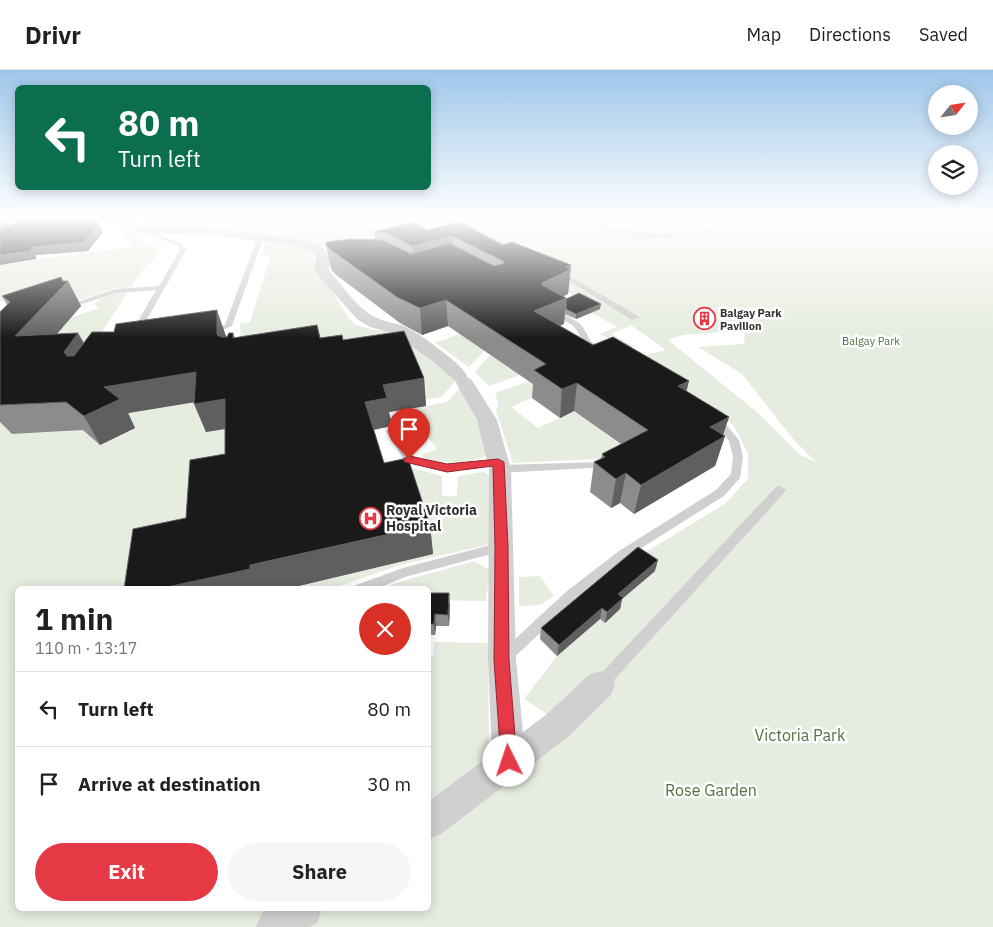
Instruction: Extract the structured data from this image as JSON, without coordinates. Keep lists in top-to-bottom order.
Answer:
{
  "parks": ["Balgay Park", "Victoria Park", "Rose Garden"],
  "places": {
    "building": ["Balgay Park Pavilion"],
    "hospital": ["Royal Victoria Hospital"]
  },
  "north": "top right",
  "page": {
    "header": "Drivr",
    "nav": ["Map", "Directions", "Saved"],
    "turn": ["80 m", "Turn left"],
    "heading": ["1 min", "110 m · 13:17"],
    "list": [
      {
        "name": "Turn left",
        "value": "80 m"
      },
      {
        "name": "Arrive at destination",
        "value": "30 m"
      }
    ],
    "buttons": ["Exit", "Share"]
  }
}
